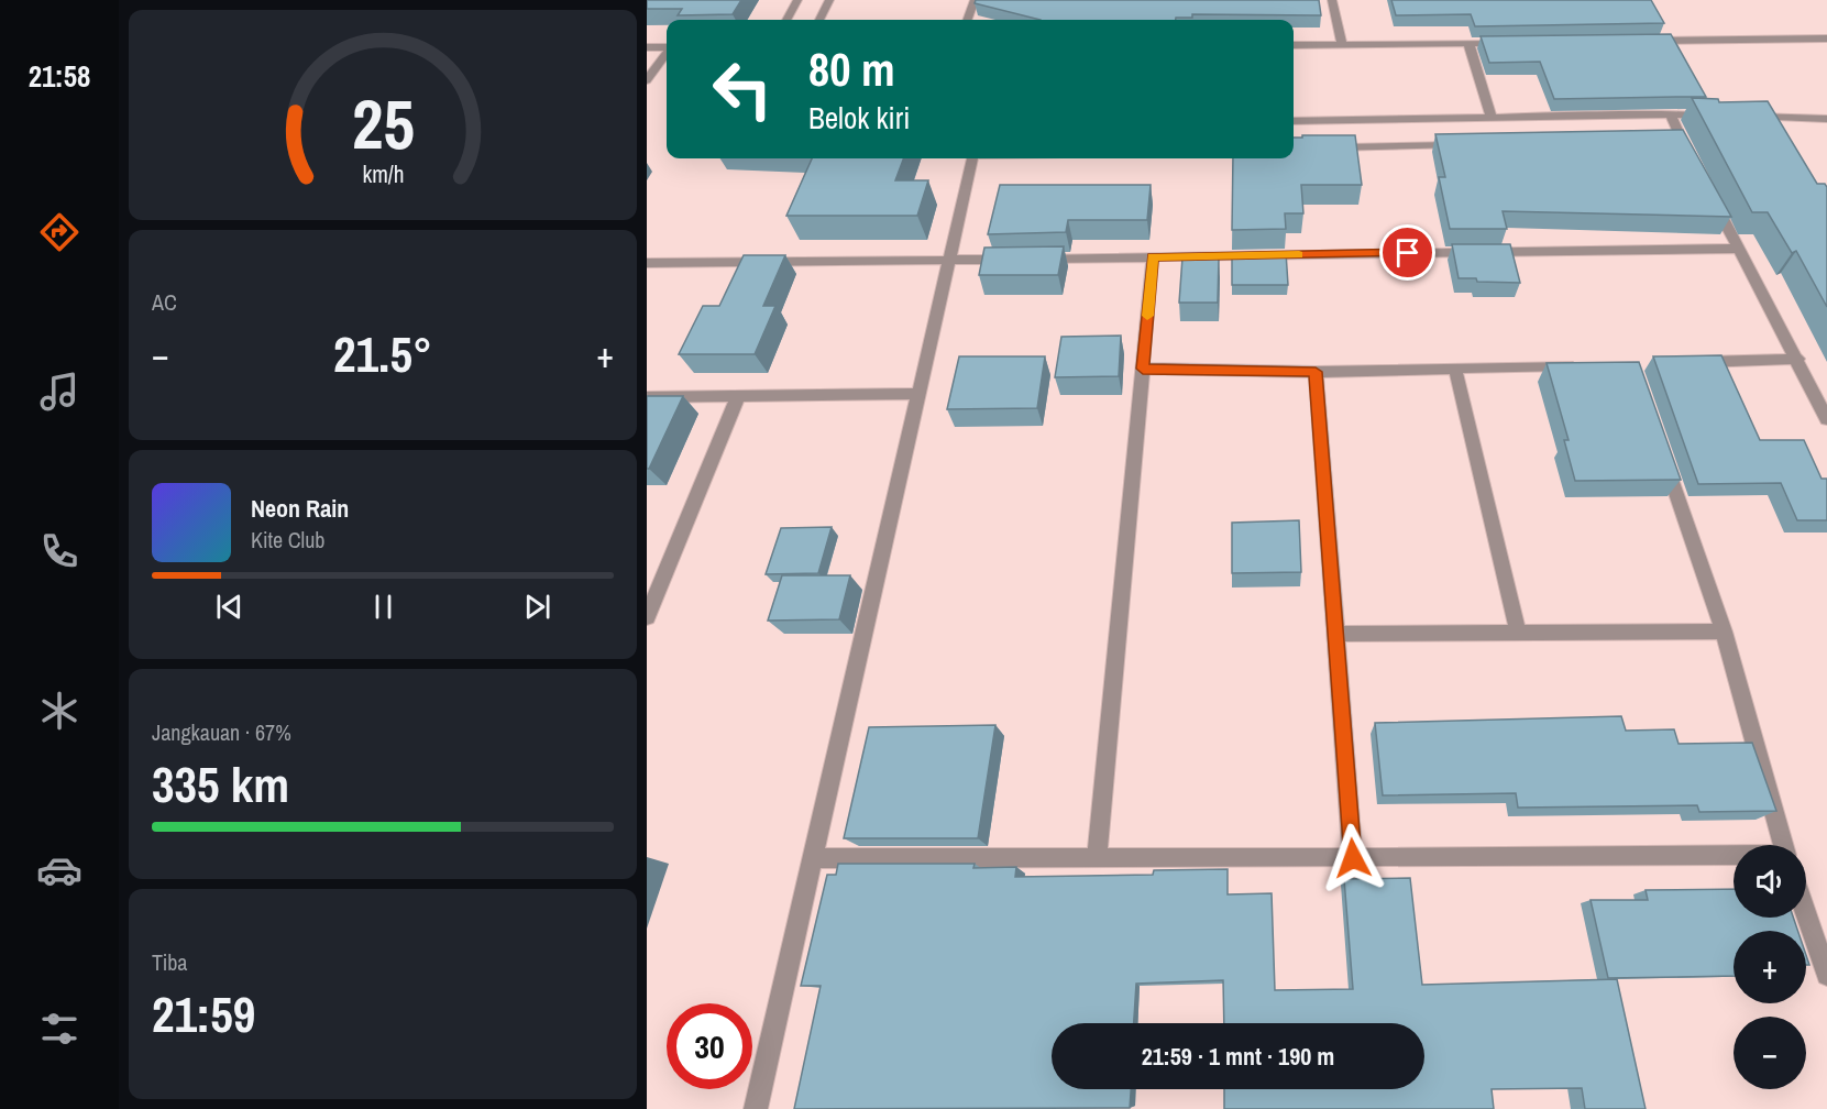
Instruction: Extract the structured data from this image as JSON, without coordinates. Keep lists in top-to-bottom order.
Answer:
{
  "page": {
    "tabs": "21:58",
    "turn": ["80 m", "Belok kiri"],
    "tile": [
      "AC",
      ["Jangkauan · 67%", "335 km"],
      ["Tiba", "21:59"]
    ],
    "heat": ["−", "21.5°", "+"],
    "song": ["Neon Rain", "Kite Club"],
    "map_buttons": ["+", "−"],
    "limit": "30",
    "trip": "21:59 · 1 mnt · 190 m",
    "gauge": ["25", "km/h"]
  }
}
